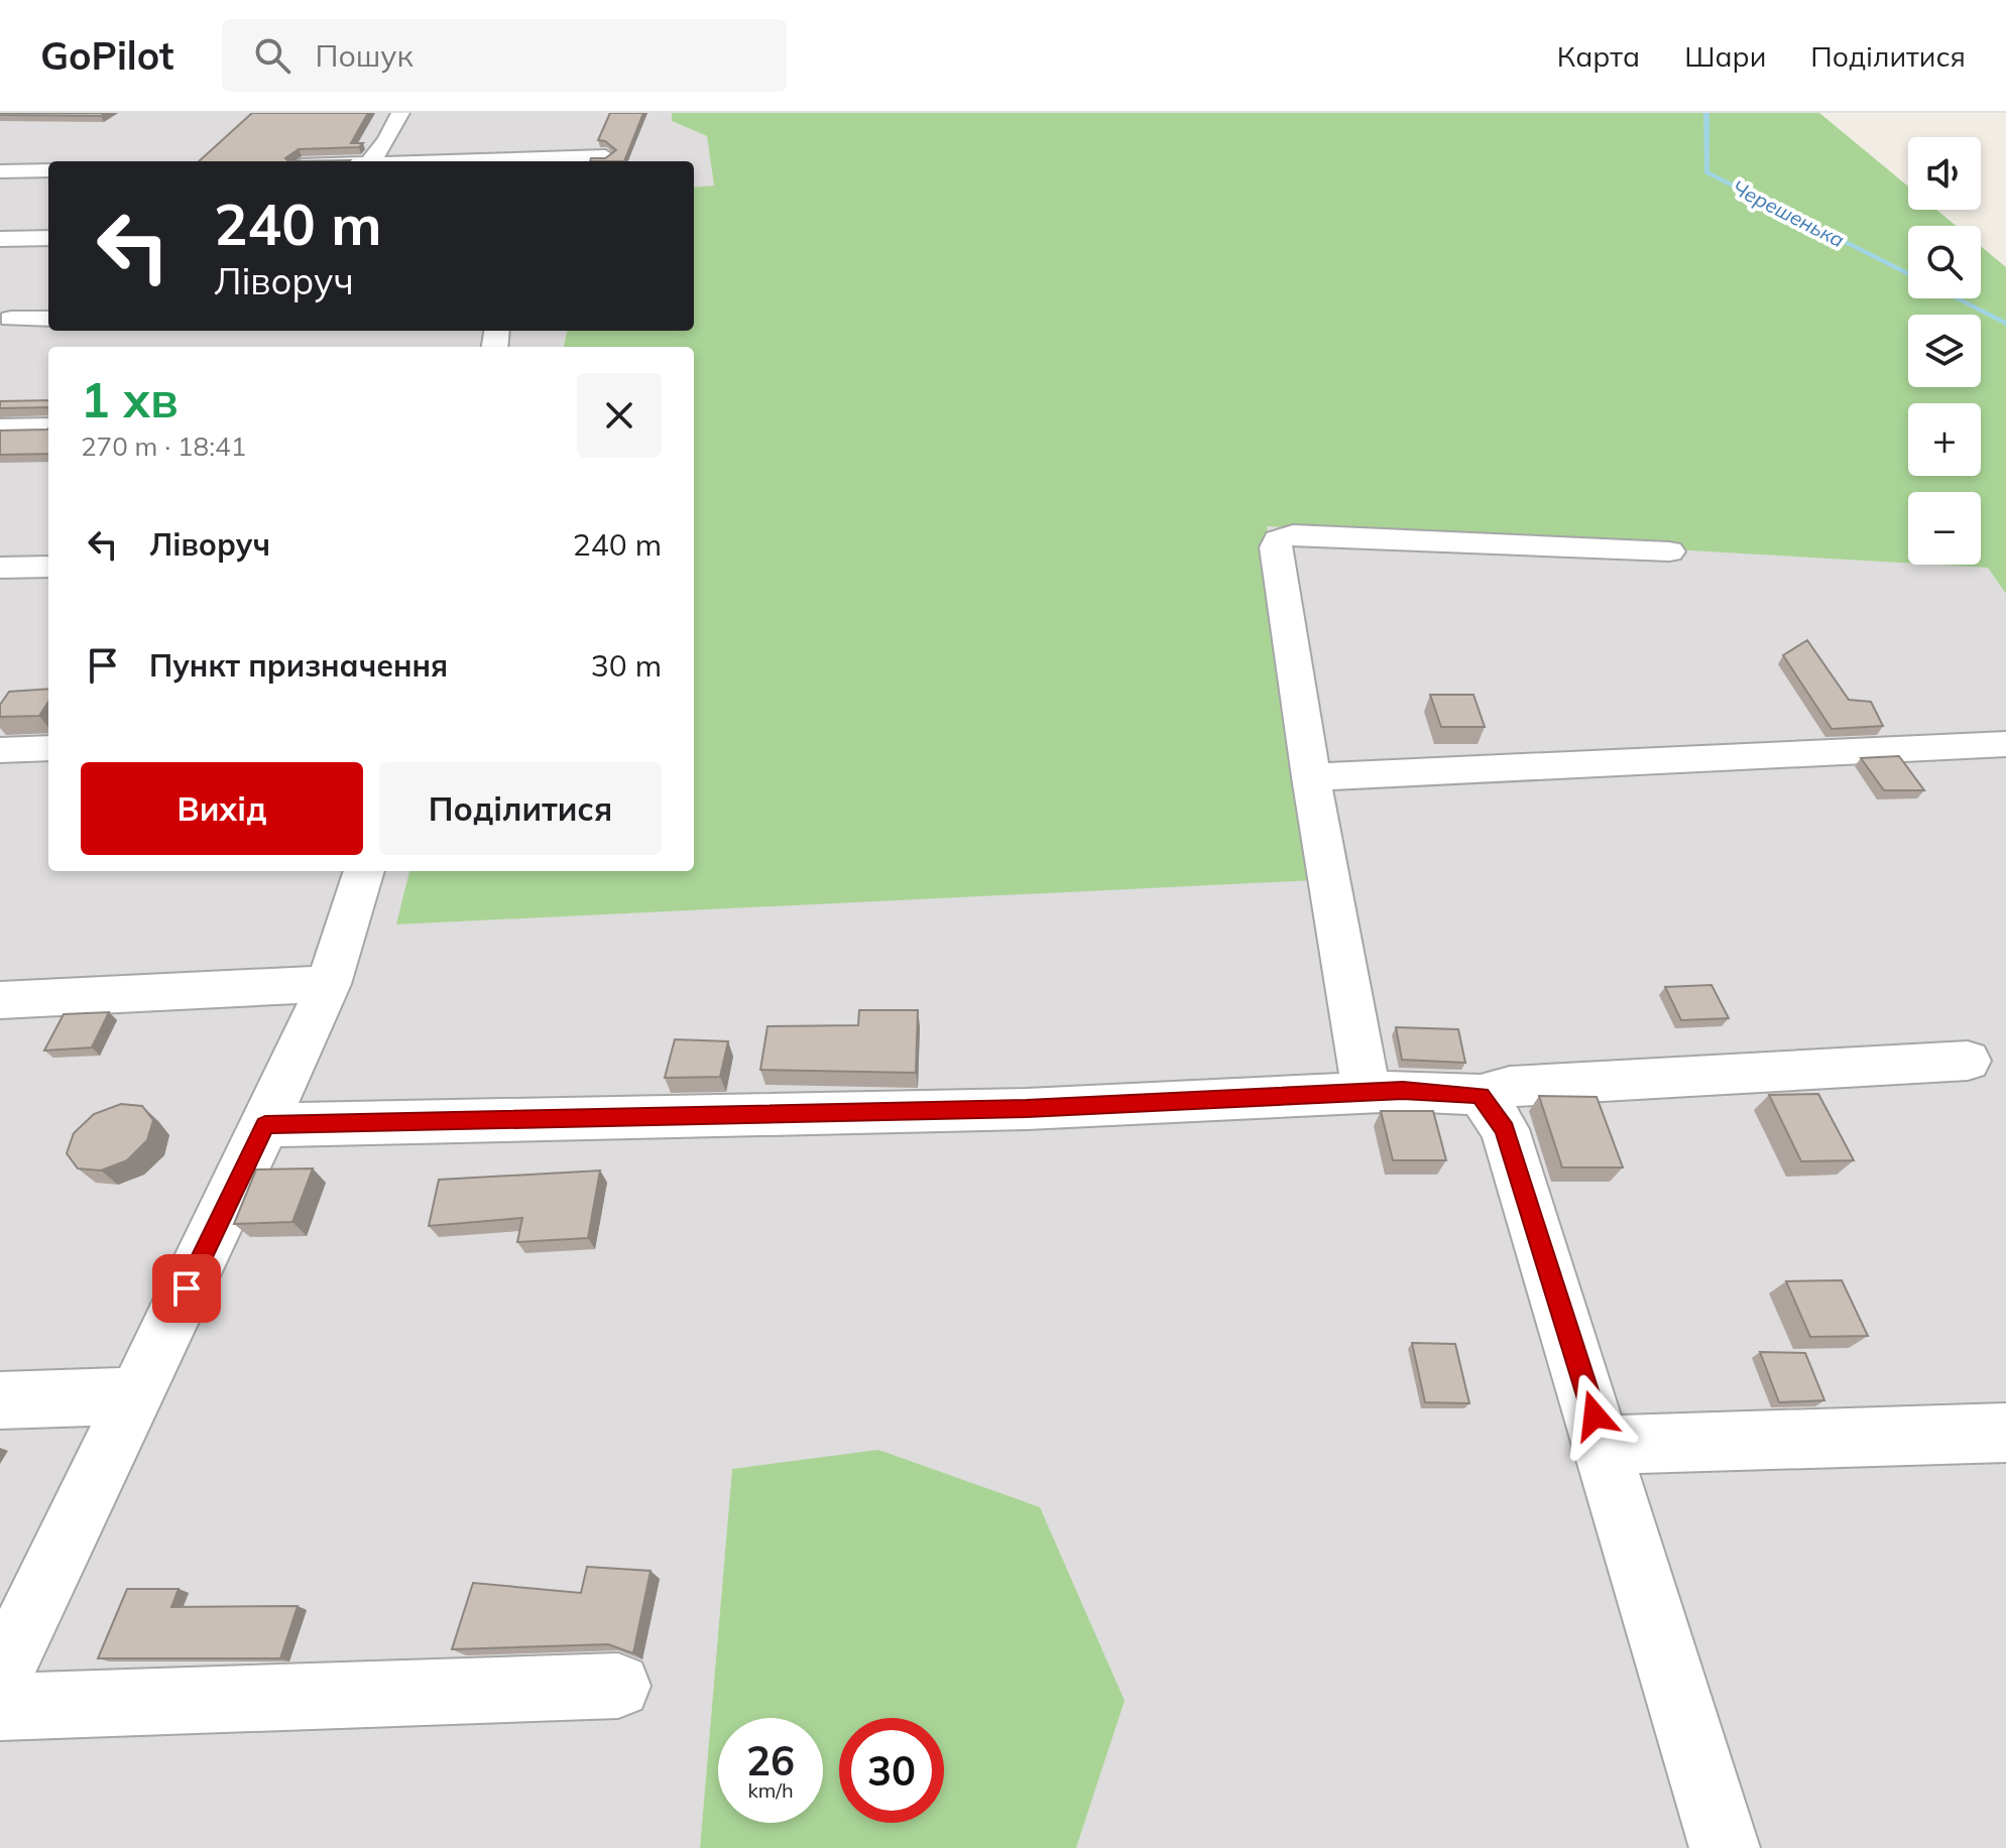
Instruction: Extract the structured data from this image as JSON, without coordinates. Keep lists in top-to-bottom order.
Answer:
{
  "water": ["Черешенька"],
  "page": {
    "header": "GoPilot",
    "search": "Пошук",
    "nav": ["Карта", "Шари", "Поділитися"],
    "map_buttons": ["+", "−"],
    "turn": ["240 m", "Ліворуч"],
    "heading": ["1 хв", "270 m · 18:41"],
    "list": [
      {
        "name": "Ліворуч",
        "value": "240 m"
      },
      {
        "name": "Пункт призначення",
        "value": "30 m"
      }
    ],
    "buttons": ["Вихід", "Поділитися"],
    "speed": "26 km/h",
    "limit": "30"
  }
}
